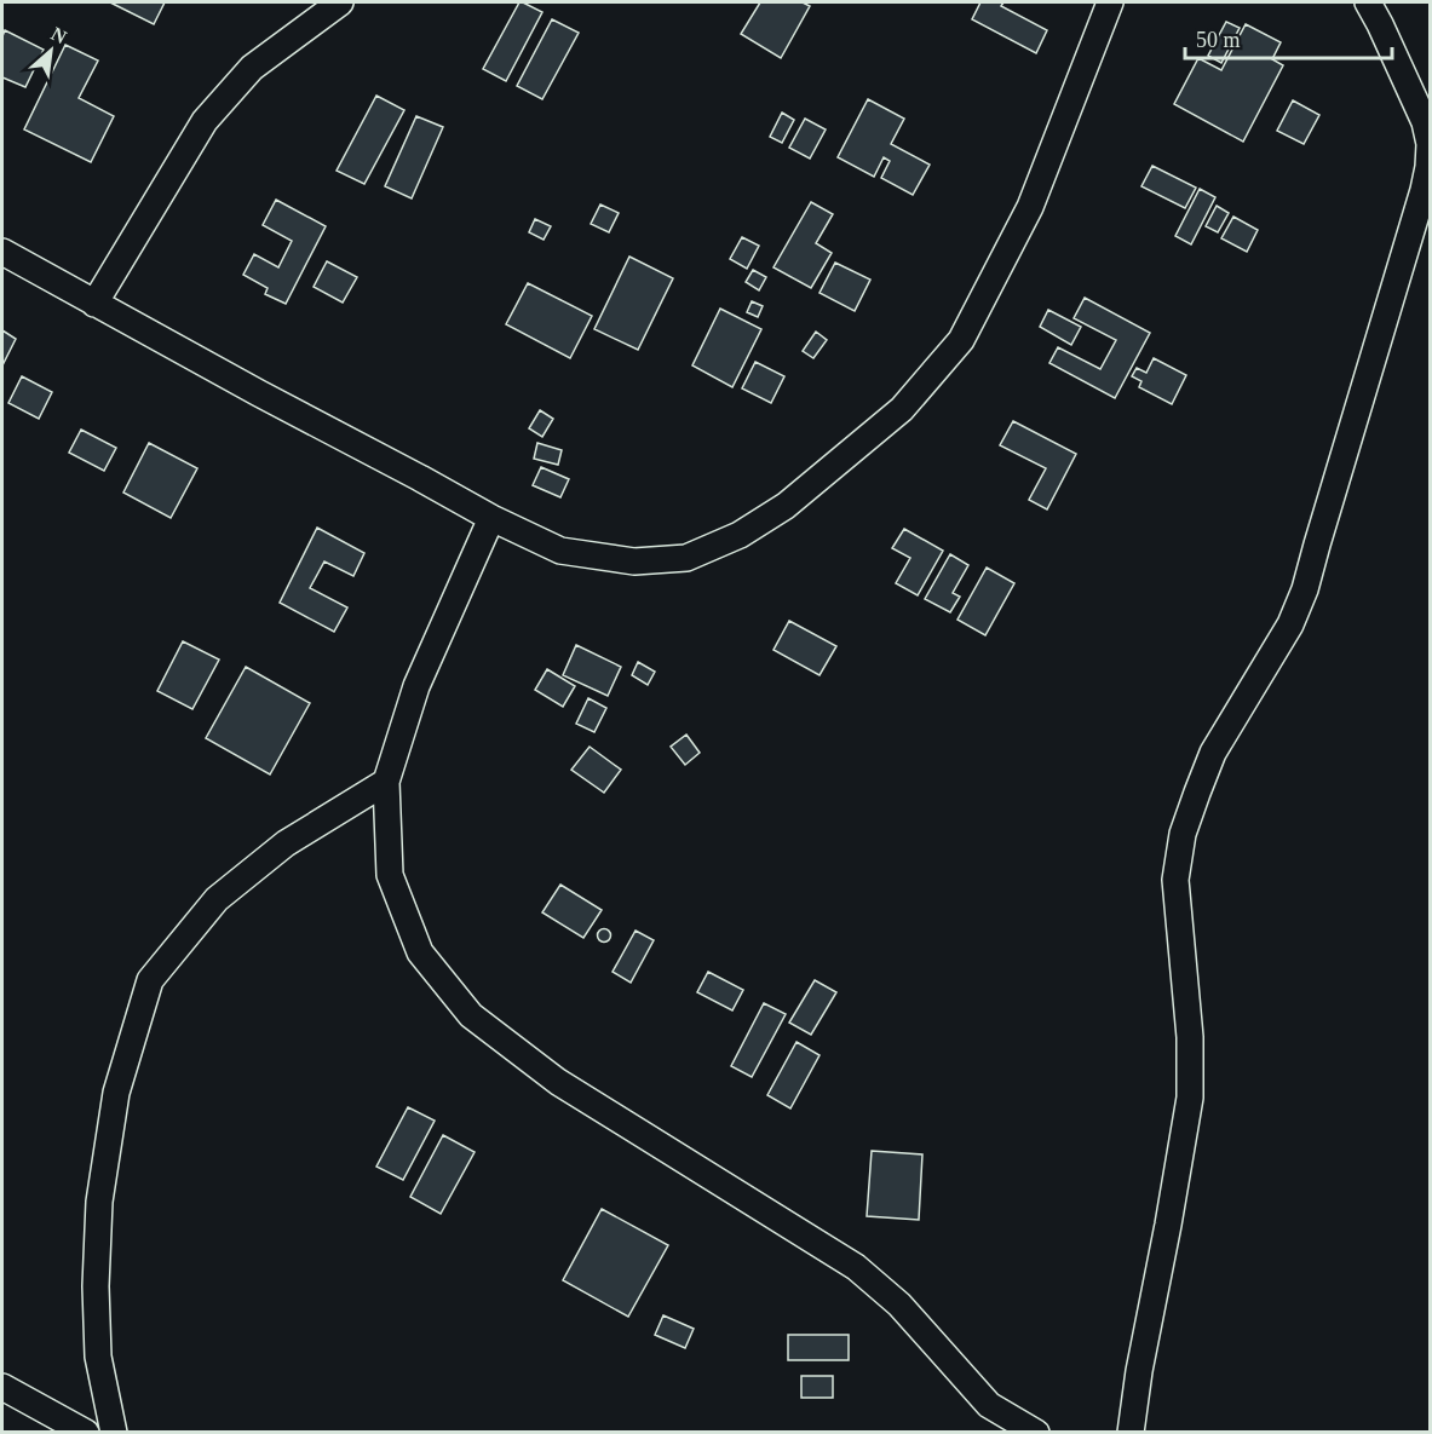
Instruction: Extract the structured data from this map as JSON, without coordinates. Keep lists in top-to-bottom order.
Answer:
{
  "scale_bar": "50 m",
  "north": "top right"
}
